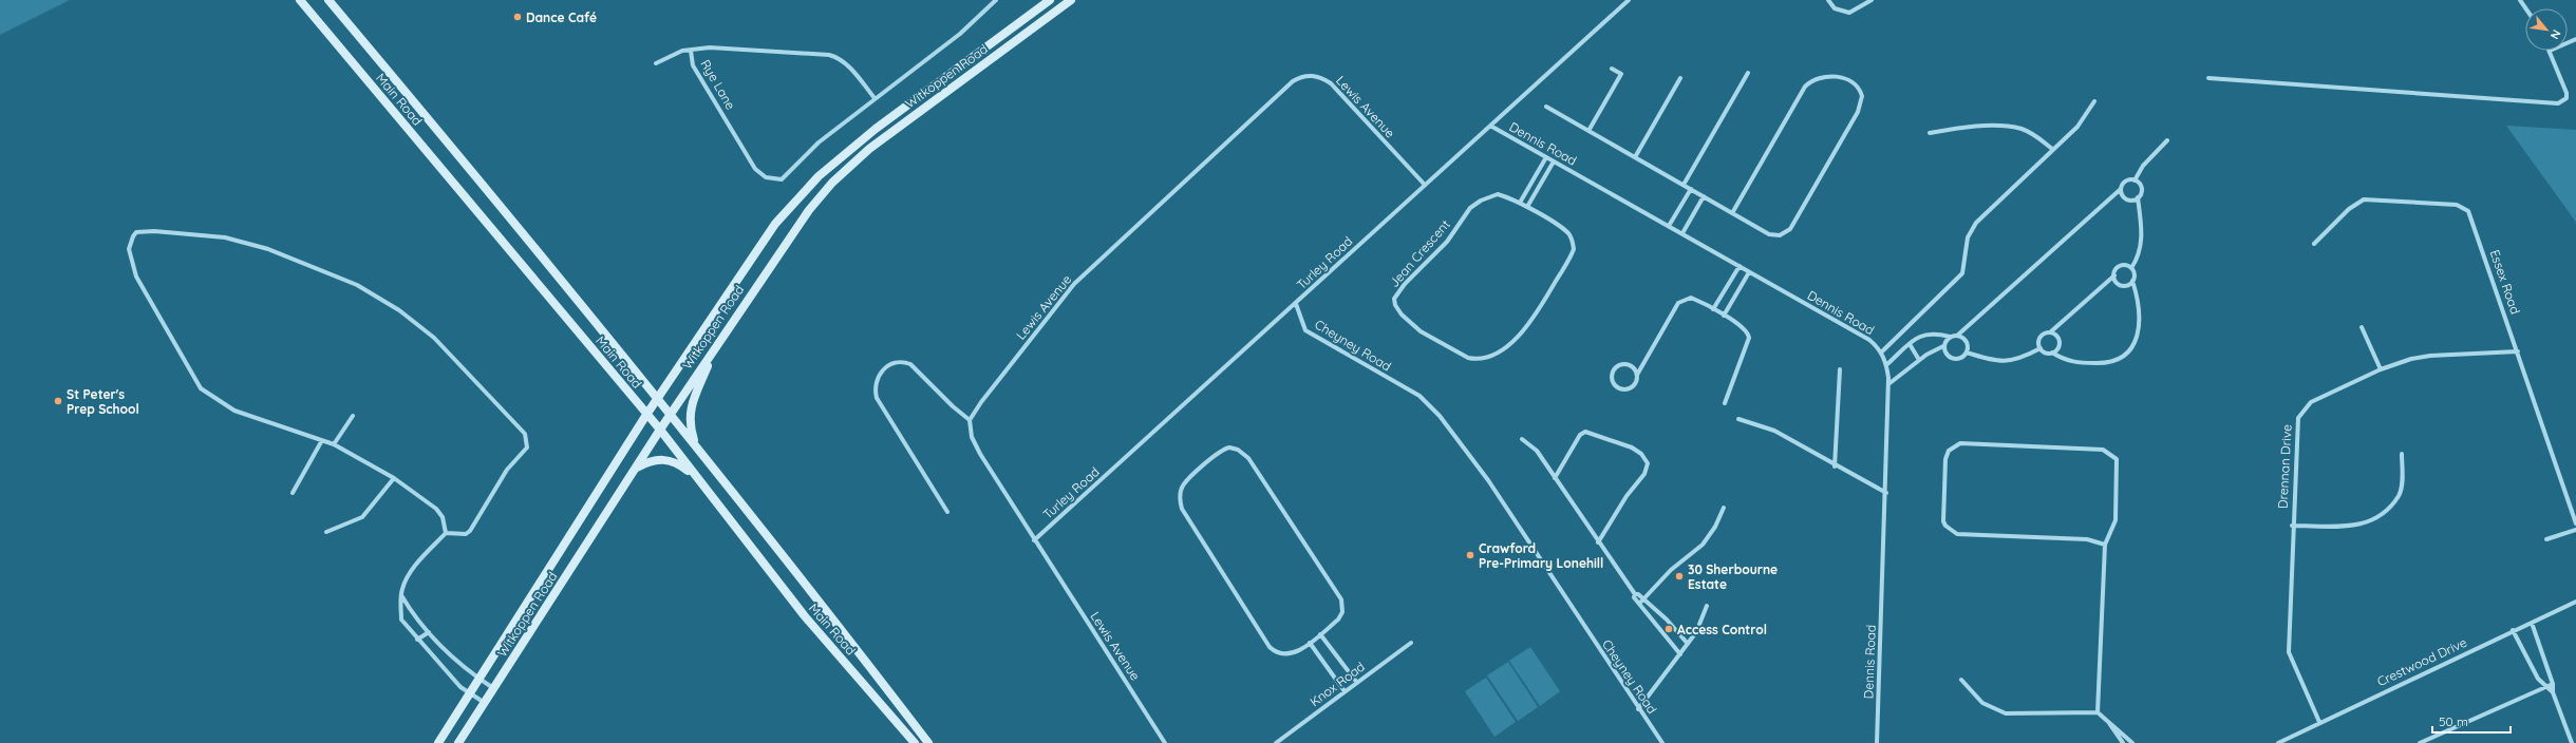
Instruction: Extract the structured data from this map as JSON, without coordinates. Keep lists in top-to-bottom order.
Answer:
{
  "streets": {
    "main road": ["Witkoppen Road", "Main Road"],
    "street": [
      "Rye Lane",
      "Lewis Avenue",
      "Dennis Road",
      "Jean Crescent",
      "Turley Road",
      "Essex Road",
      "Cheyney Road",
      "Drennan Drive",
      "Crestwood Drive",
      "Knox Road"
    ]
  },
  "crossings": [
    ["Witkoppen Road", "Main Road"],
    ["Lewis Avenue", "Turley Road"],
    ["Dennis Road", "Turley Road"],
    ["Turley Road", "Cheyney Road"],
    ["Essex Road", "Drennan Drive"],
    ["Drennan Drive", "Crestwood Drive"]
  ],
  "places": [
    "Dance Café",
    "St Peter's Prep School",
    "Crawford Pre-Primary Lonehill",
    "30 Sherbourne Estate",
    "Access Control"
  ],
  "scale_bar": "50 m",
  "north": "bottom right"
}
